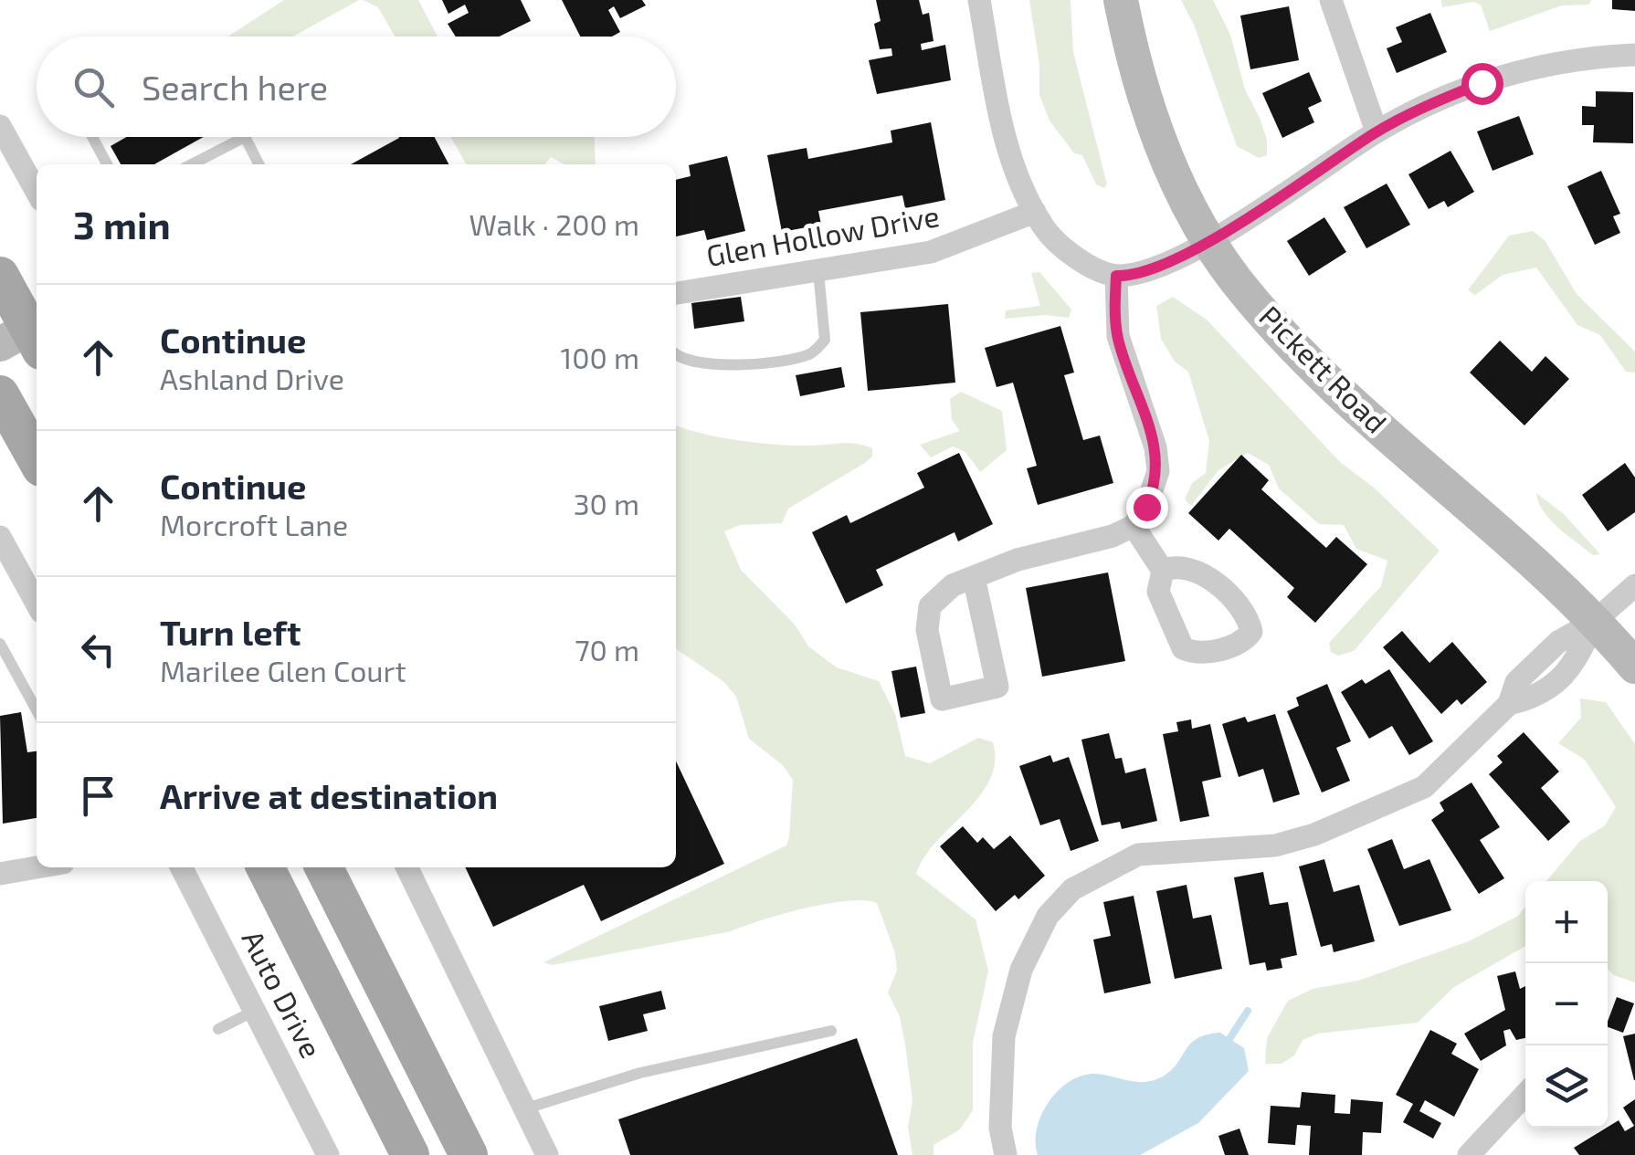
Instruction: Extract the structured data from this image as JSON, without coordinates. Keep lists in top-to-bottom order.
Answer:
{
  "streets": {
    "street": ["Glen Hollow Drive", "Pickett Road", "Auto Drive"]
  },
  "page": {
    "search": "Search here",
    "heading": ["3 min", "Walk · 200 m"],
    "list": [
      ["Continue", "Ashland Drive", "100 m"],
      ["Continue", "Morcroft Lane", "30 m"],
      ["Turn left", "Marilee Glen Court", "70 m"],
      "Arrive at destination"
    ],
    "map_buttons": ["+", "−"]
  }
}
